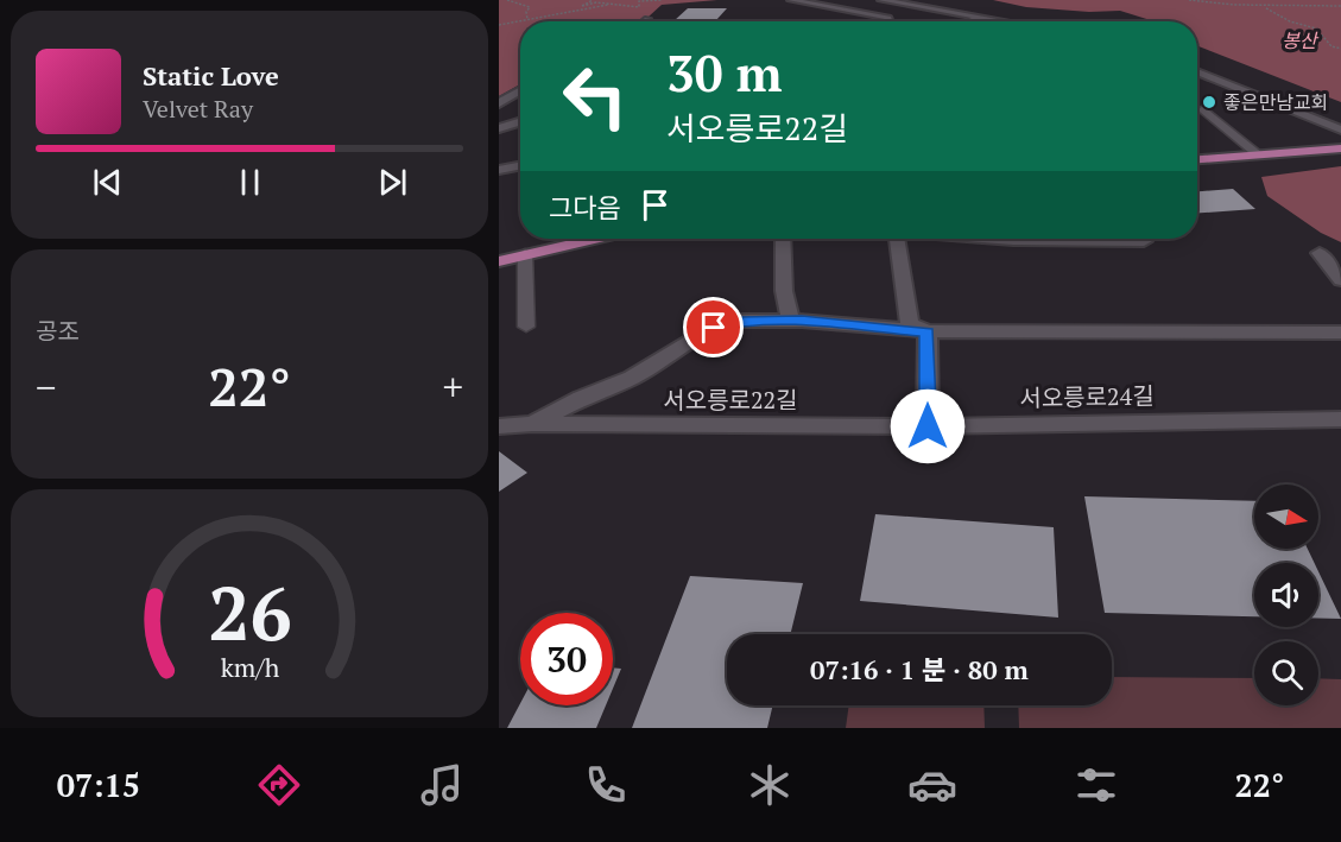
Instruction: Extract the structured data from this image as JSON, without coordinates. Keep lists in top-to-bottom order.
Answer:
{
  "streets": {
    "street": ["서오릉로24길", "서오릉로22길"]
  },
  "crossings": [
    ["서오릉로24길", "서오릉로22길"]
  ],
  "parks": ["봉산"],
  "places": ["좋은만남교회"],
  "north": "right",
  "page": {
    "turn": ["30 m", "서오릉로22길"],
    "song": ["Static Love", "Velvet Ray"],
    "then": "그다음",
    "tile": "공조",
    "heat": ["−", "22°", "+"],
    "limit": "30",
    "trip": "07:16 · 1 분 · 80 m",
    "tabs": ["07:15", "22°"],
    "gauge": ["26", "km/h"]
  }
}
